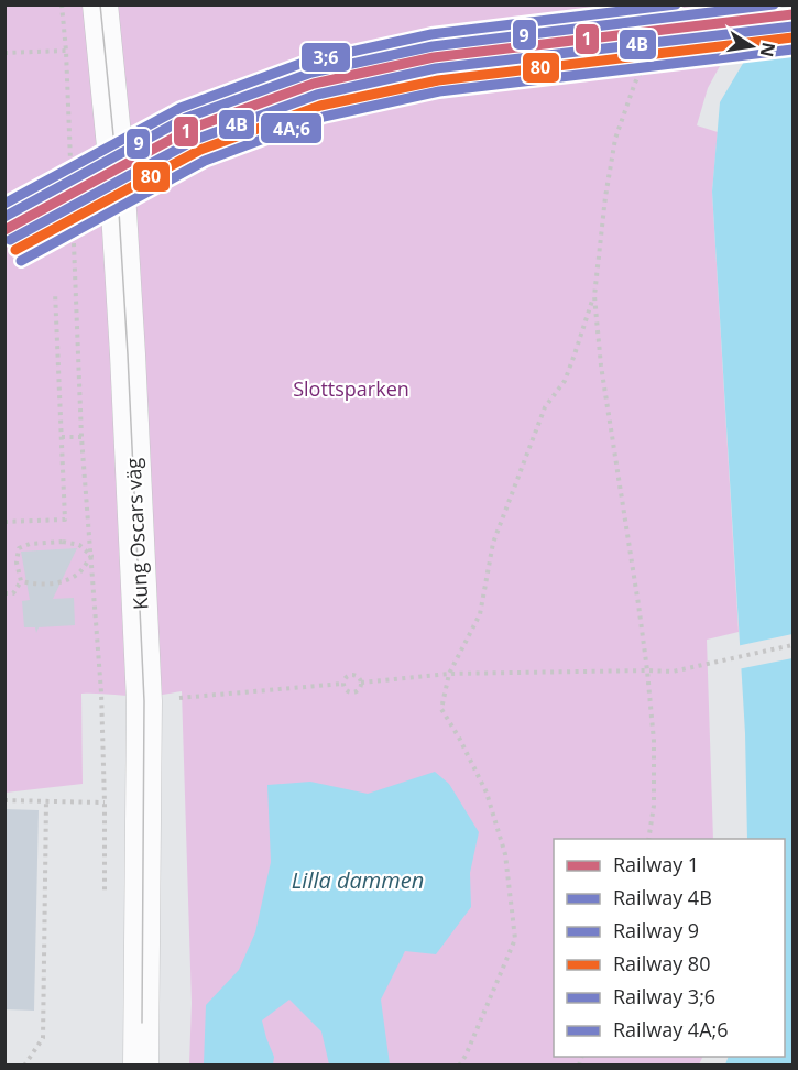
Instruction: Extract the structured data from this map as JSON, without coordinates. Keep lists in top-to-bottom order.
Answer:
{
  "streets": {
    "street": ["Kung Oscars väg"]
  },
  "water": ["Lilla dammen"],
  "parks": ["Slottsparken"],
  "lines": [
    "rail line 9",
    "rail line 3;6",
    "rail line 1",
    "rail line 4B",
    "rail line 80",
    "rail line 4A;6"
  ],
  "legend": [
    "Railway 1",
    "Railway 4B",
    "Railway 9",
    "Railway 80",
    "Railway 3;6",
    "Railway 4A;6"
  ],
  "north": "right"
}
